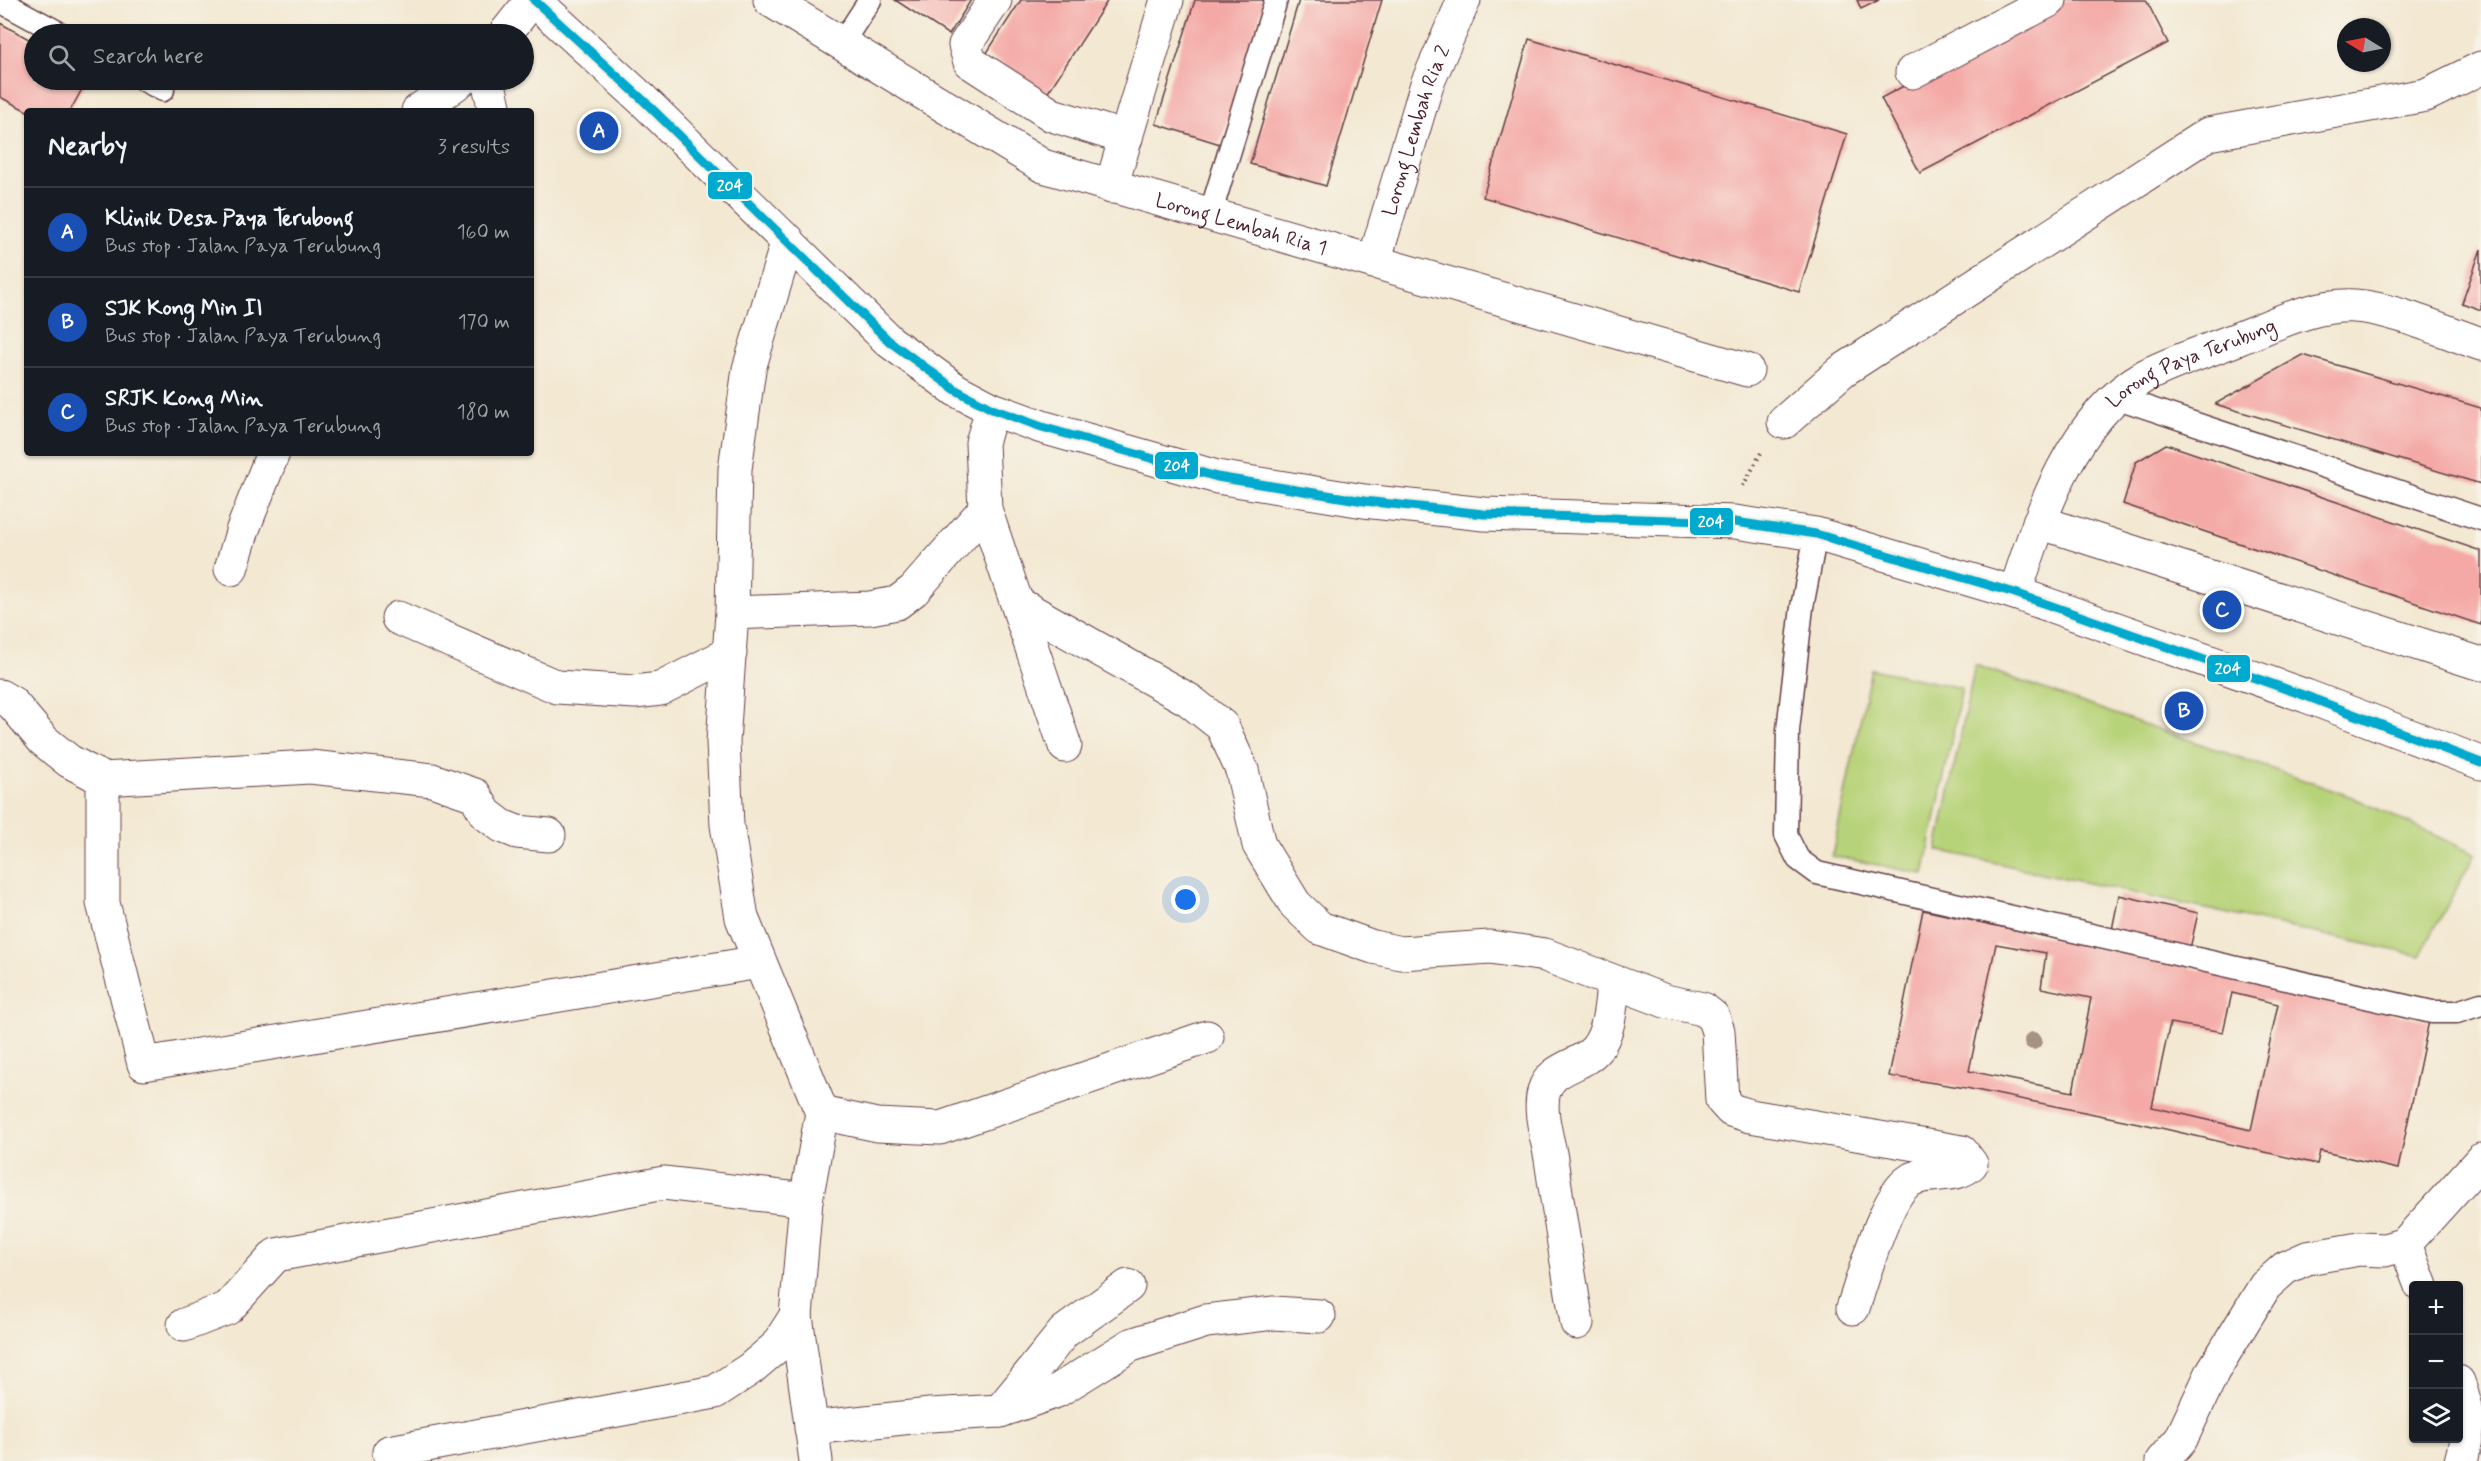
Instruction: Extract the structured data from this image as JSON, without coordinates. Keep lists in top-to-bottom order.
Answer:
{
  "streets": {
    "street": ["Lorong Lembah Ria 2", "Lorong Lembah Ria 1", "Lorong Paya Terubung"]
  },
  "crossings": [
    ["Lorong Lembah Ria 2", "Lorong Lembah Ria 1"]
  ],
  "lines": ["transit line 204"],
  "north": "left",
  "page": {
    "search": "Search here",
    "heading": ["Nearby", "3 results"],
    "pins": ["A", "C", "B"],
    "list": [
      {
        "mark": "A",
        "name": "Klinik Desa Paya Terubong",
        "note": "Bus stop · Jalan Paya Terubung",
        "value": "160 m"
      },
      {
        "mark": "B",
        "name": "SJK Kong Min II",
        "note": "Bus stop · Jalan Paya Terubung",
        "value": "170 m"
      },
      {
        "mark": "C",
        "name": "SRJK Kong Min",
        "note": "Bus stop · Jalan Paya Terubung",
        "value": "180 m"
      }
    ],
    "map_buttons": ["+", "−"]
  }
}
